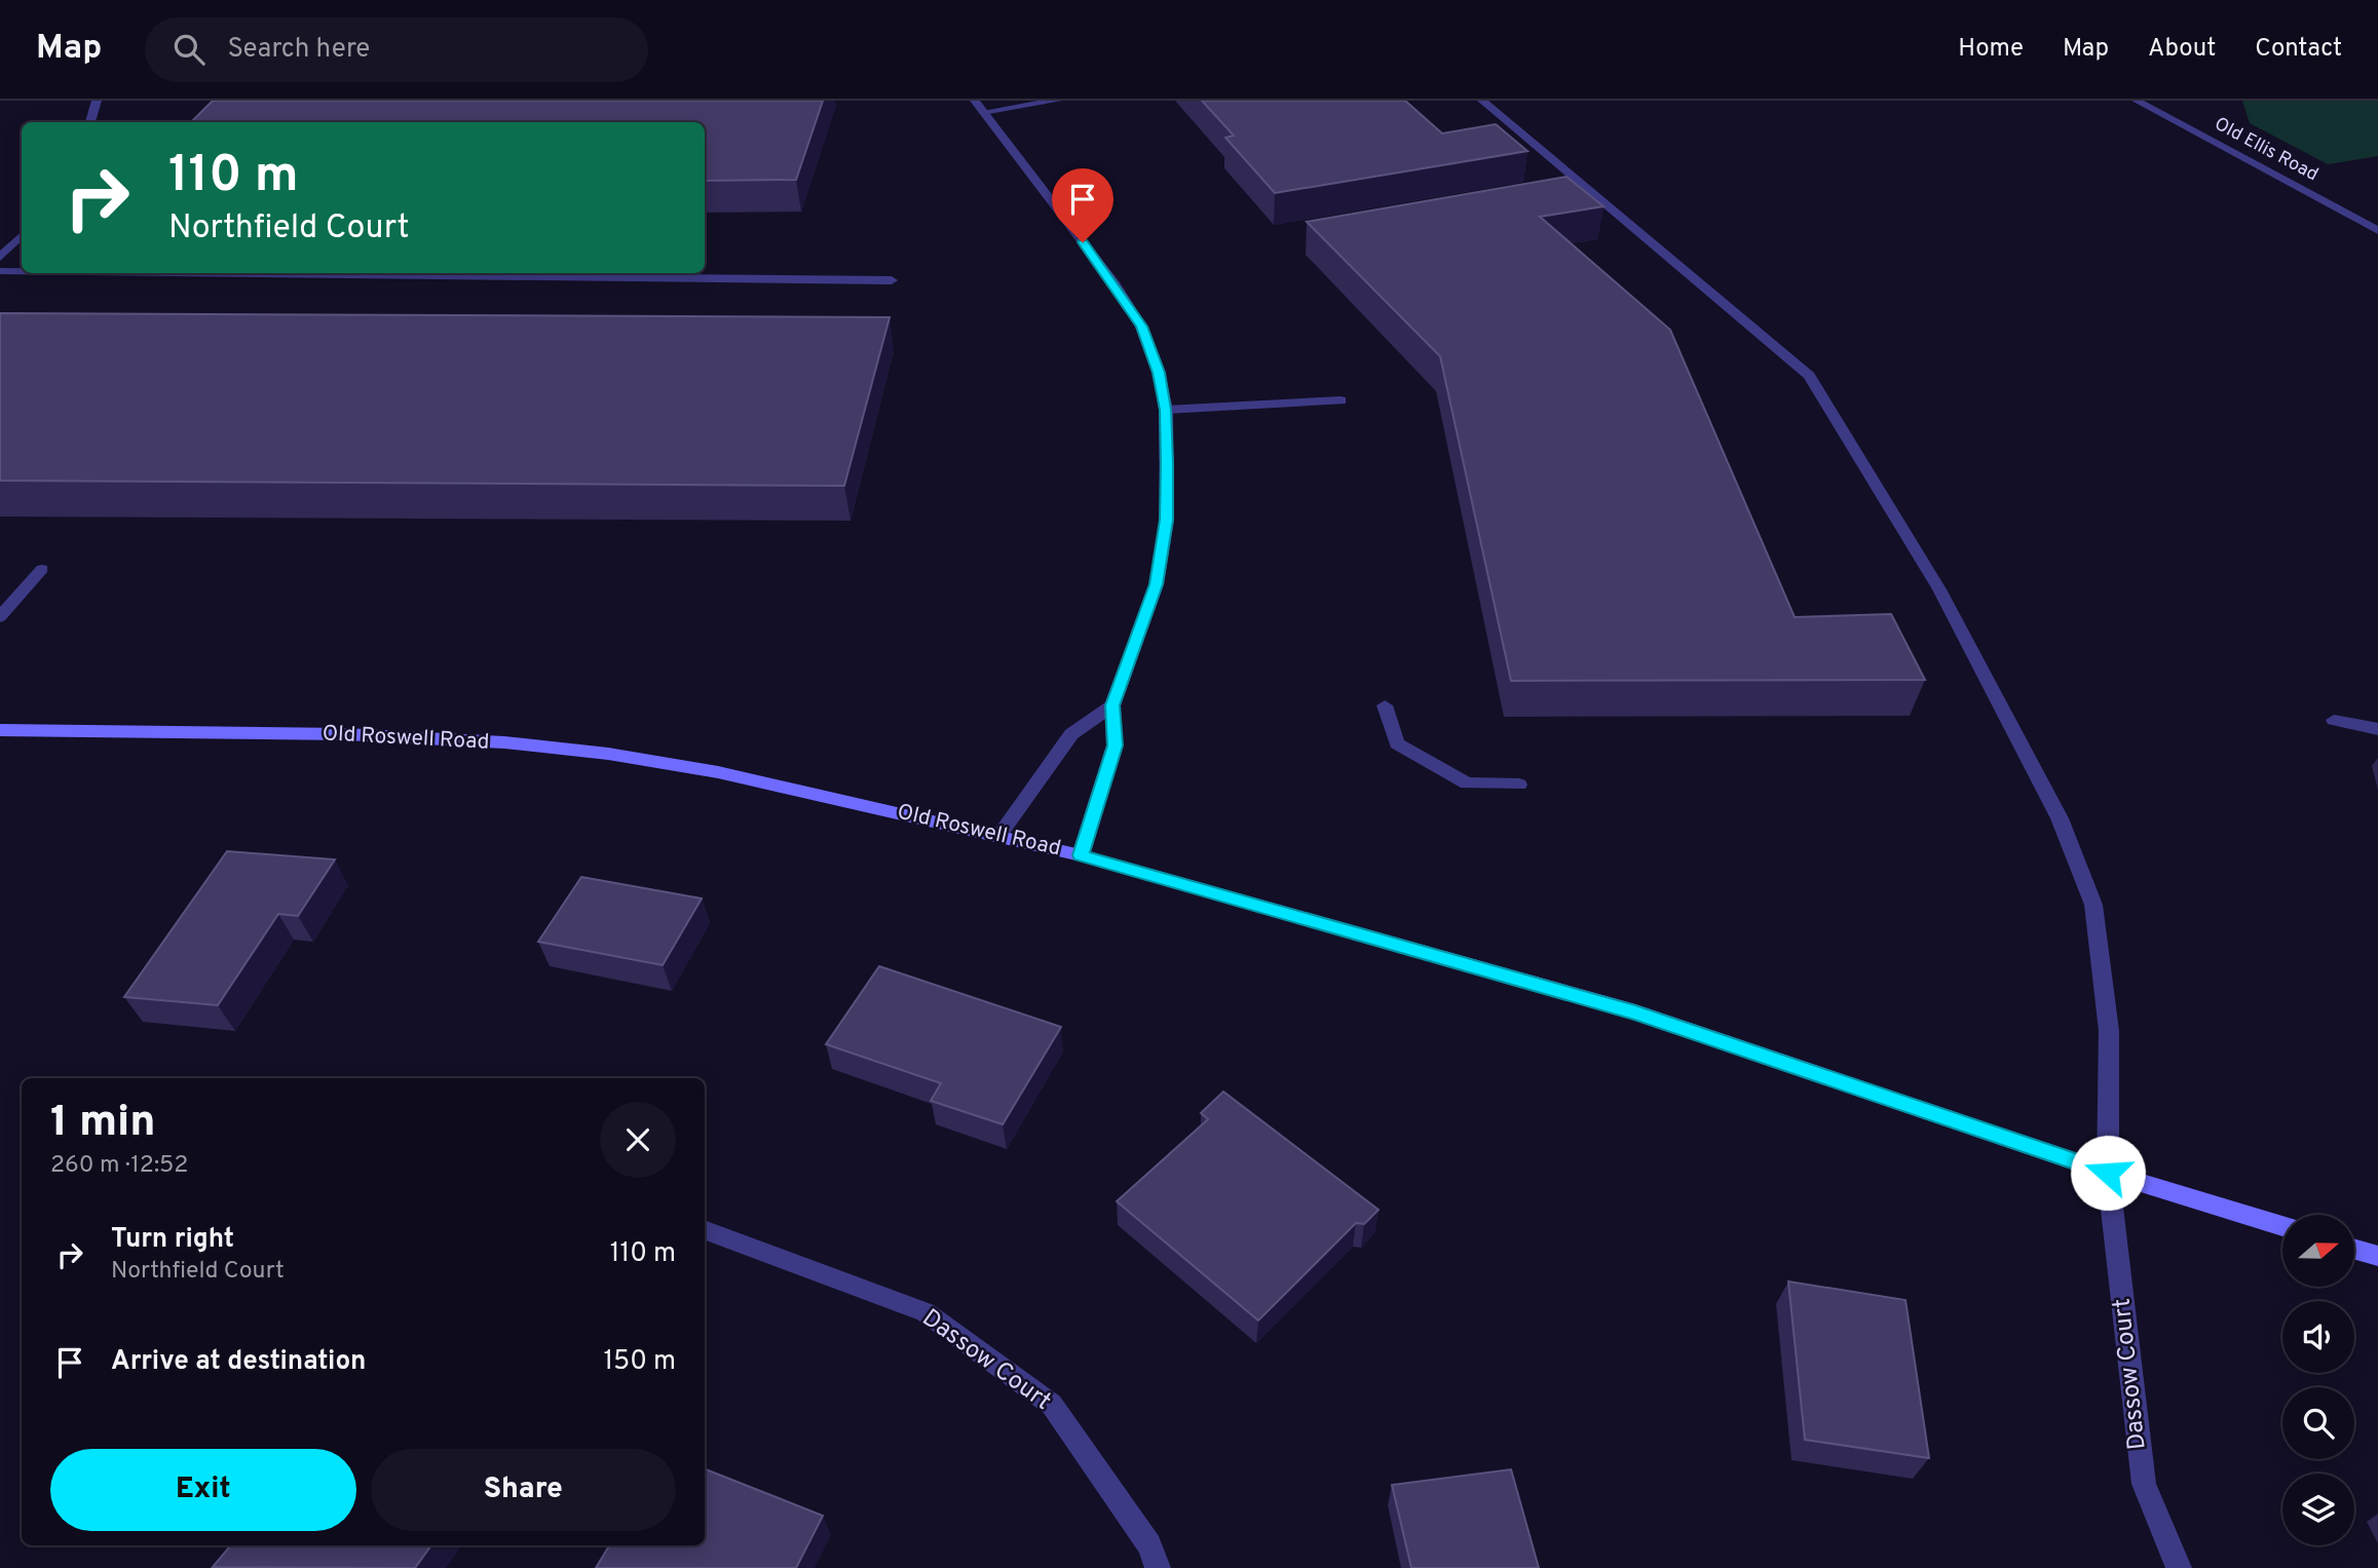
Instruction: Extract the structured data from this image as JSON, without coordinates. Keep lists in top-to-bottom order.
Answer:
{
  "streets": {
    "street": ["Old Ellis Road", "Old Roswell Road", "Dassow Court"]
  },
  "crossings": [
    ["Old Roswell Road", "Dassow Court"]
  ],
  "north": "right",
  "page": {
    "header": "Map",
    "search": "Search here",
    "nav": [
      "Home",
      "Map",
      "About",
      "Contact"
    ],
    "turn": ["110 m", "Northfield Court"],
    "heading": ["1 min", "260 m · 12:52"],
    "list": [
      {
        "name": "Turn right",
        "note": "Northfield Court",
        "value": "110 m"
      },
      {
        "name": "Arrive at destination",
        "value": "150 m"
      }
    ],
    "buttons": ["Exit", "Share"]
  }
}
